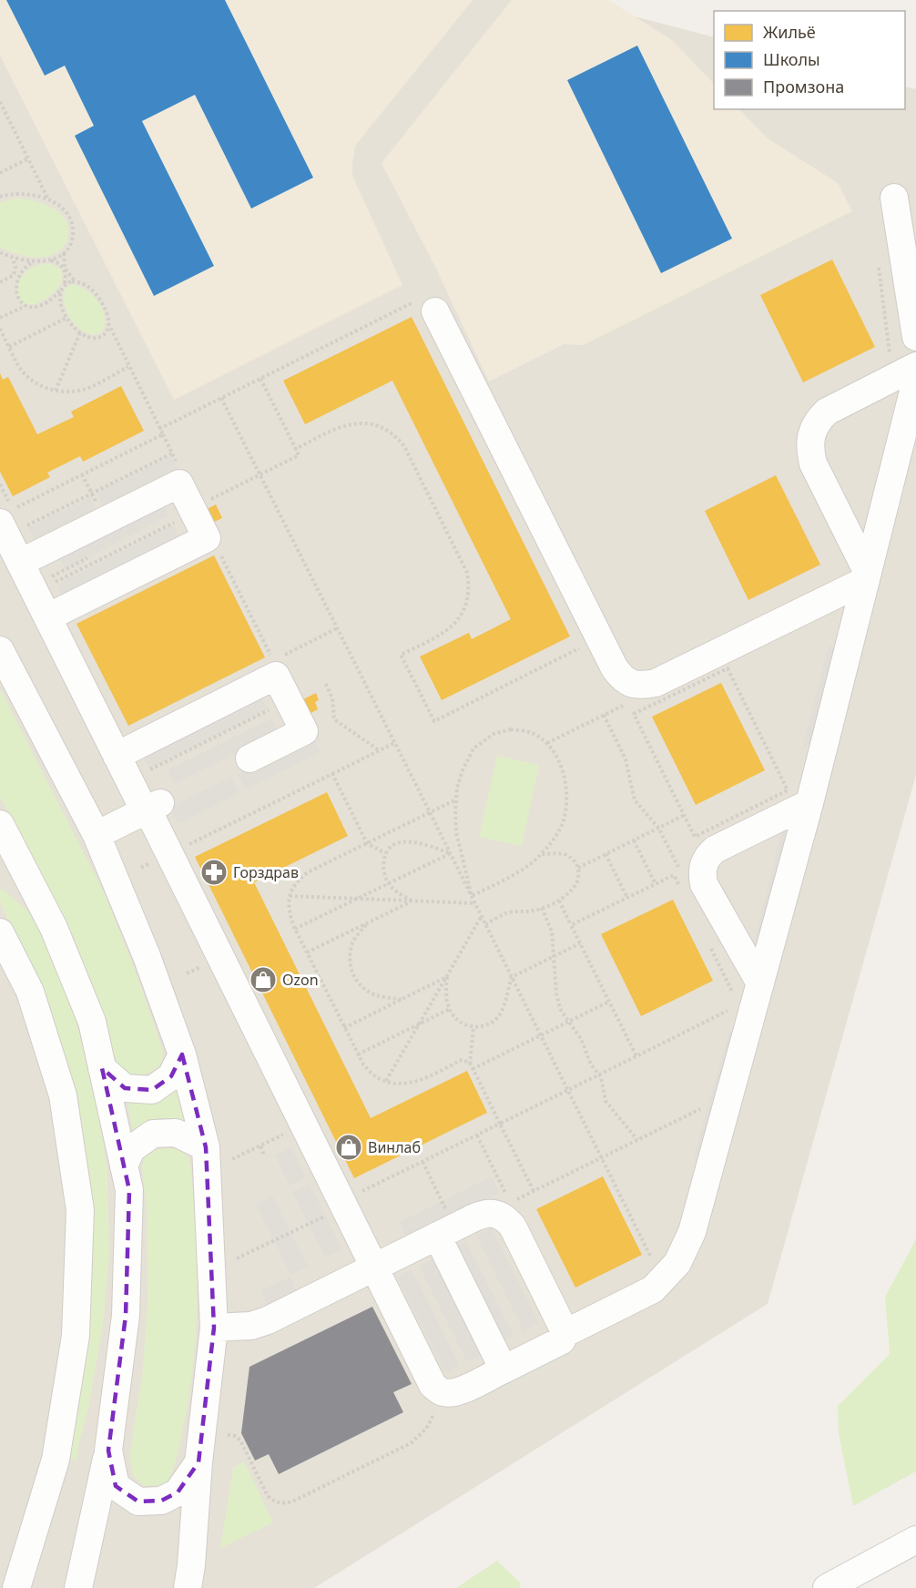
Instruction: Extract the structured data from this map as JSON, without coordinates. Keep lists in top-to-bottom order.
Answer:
{
  "places": {
    "pharmacy": ["Горздрав"],
    "shop": ["Ozon", "Винлаб"]
  },
  "legend": ["Жильё", "Школы", "Промзона"]
}
